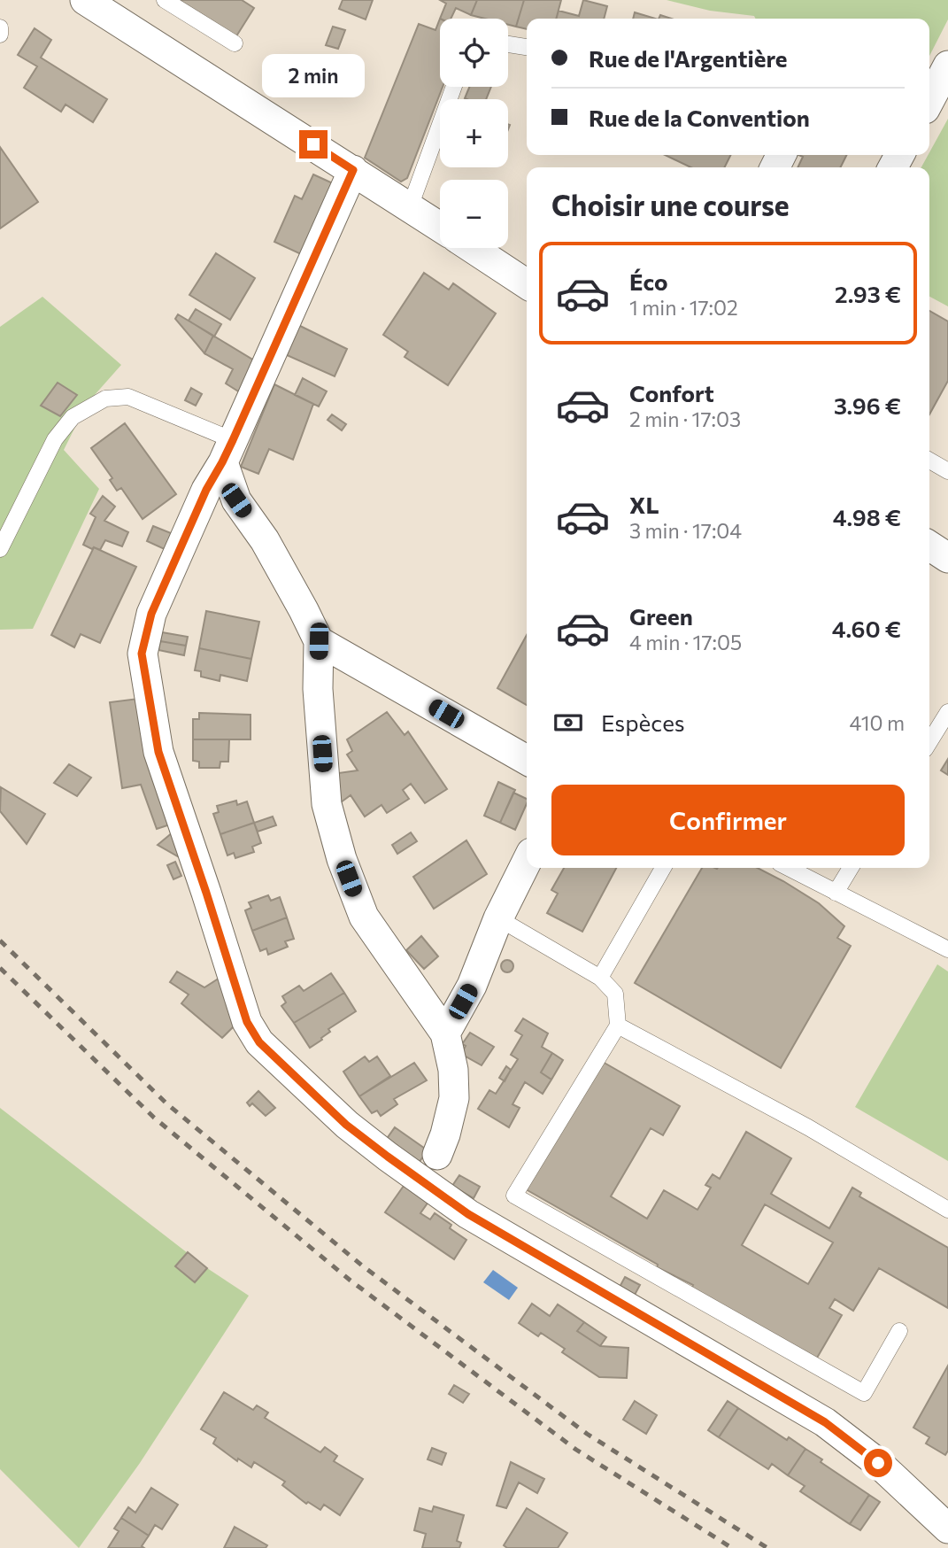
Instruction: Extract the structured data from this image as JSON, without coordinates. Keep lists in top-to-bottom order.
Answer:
{
  "page": {
    "map_buttons": ["+", "−"],
    "banner": ["Rue de l'Argentière", "Rue de la Convention"],
    "bubble": "2 min",
    "heading": "Choisir une course",
    "list": [
      {
        "name": "Éco",
        "note": "1 min · 17:02",
        "value": "2.93 €"
      },
      {
        "name": "Confort",
        "note": "2 min · 17:03",
        "value": "3.96 €"
      },
      {
        "name": "XL",
        "note": "3 min · 17:04",
        "value": "4.98 €"
      },
      {
        "name": "Green",
        "note": "4 min · 17:05",
        "value": "4.60 €"
      }
    ],
    "pay": ["Espèces", "410 m"],
    "buttons": "Confirmer"
  }
}
